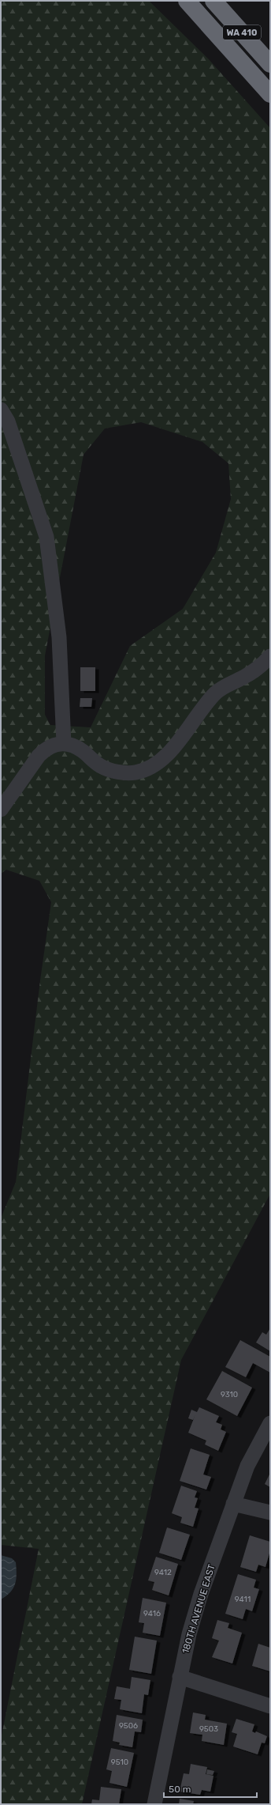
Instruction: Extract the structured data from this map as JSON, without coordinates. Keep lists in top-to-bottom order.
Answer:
{
  "streets": {
    "highway": ["WA 410"],
    "street": ["180TH AVENUE EAST"]
  },
  "house_numbers": [
    "9310",
    "9412",
    "9411",
    "9416",
    "9506",
    "9503",
    "9510"
  ],
  "scale_bar": "50 m"
}
